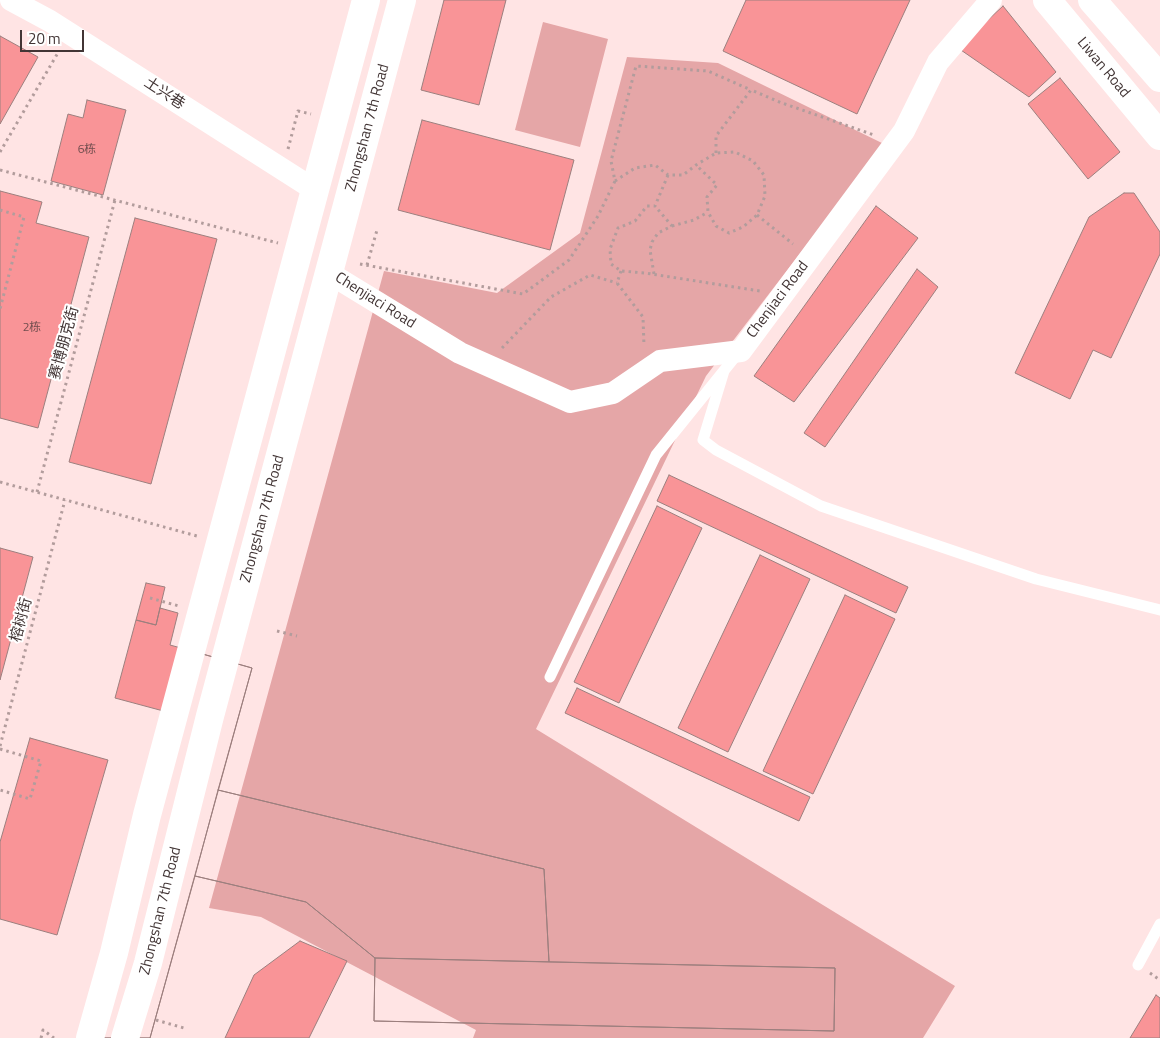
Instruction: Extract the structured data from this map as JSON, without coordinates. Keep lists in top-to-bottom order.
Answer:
{
  "streets": {
    "main road": ["Liwan Road", "Zhongshan 7th Road"],
    "street": ["土兴巷", "Chenjiaci Road"],
    "path": ["赛博朋克街", "榕树街"]
  },
  "crossings": [
    ["Zhongshan 7th Road", "Chenjiaci Road"]
  ],
  "house_numbers": ["6栋", "2栋"],
  "scale_bar": "20 m"
}
